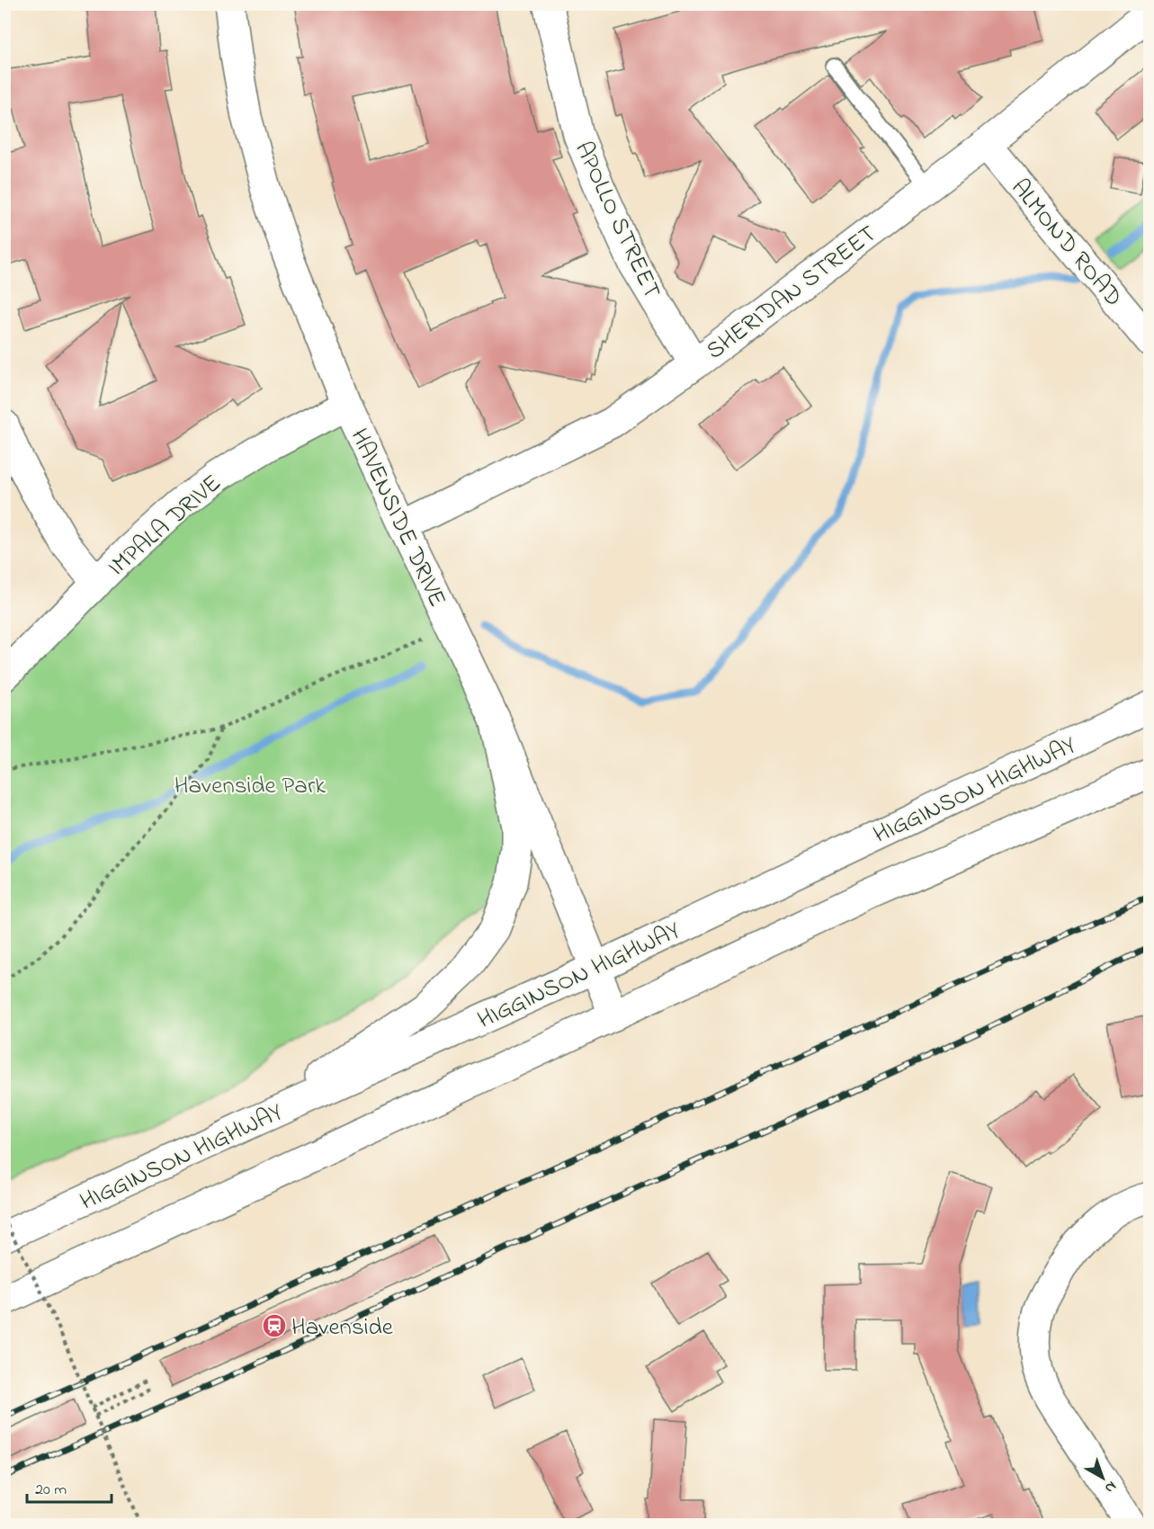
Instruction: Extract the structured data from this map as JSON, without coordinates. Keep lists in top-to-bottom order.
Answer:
{
  "streets": {
    "main road": [
      "APOLLO STREET",
      "ALMOND ROAD",
      "SHERIDAN STREET",
      "HAVENSIDE DRIVE",
      "IMPALA DRIVE",
      "HIGGINSON HIGHWAY"
    ]
  },
  "crossings": [
    ["APOLLO STREET", "SHERIDAN STREET"],
    ["ALMOND ROAD", "SHERIDAN STREET"],
    ["SHERIDAN STREET", "HAVENSIDE DRIVE"],
    ["HAVENSIDE DRIVE", "IMPALA DRIVE"],
    ["HAVENSIDE DRIVE", "HIGGINSON HIGHWAY"]
  ],
  "parks": ["Havenside Park"],
  "places": {
    "station": ["Havenside"]
  },
  "scale_bar": "20 m",
  "north": "bottom right"
}
